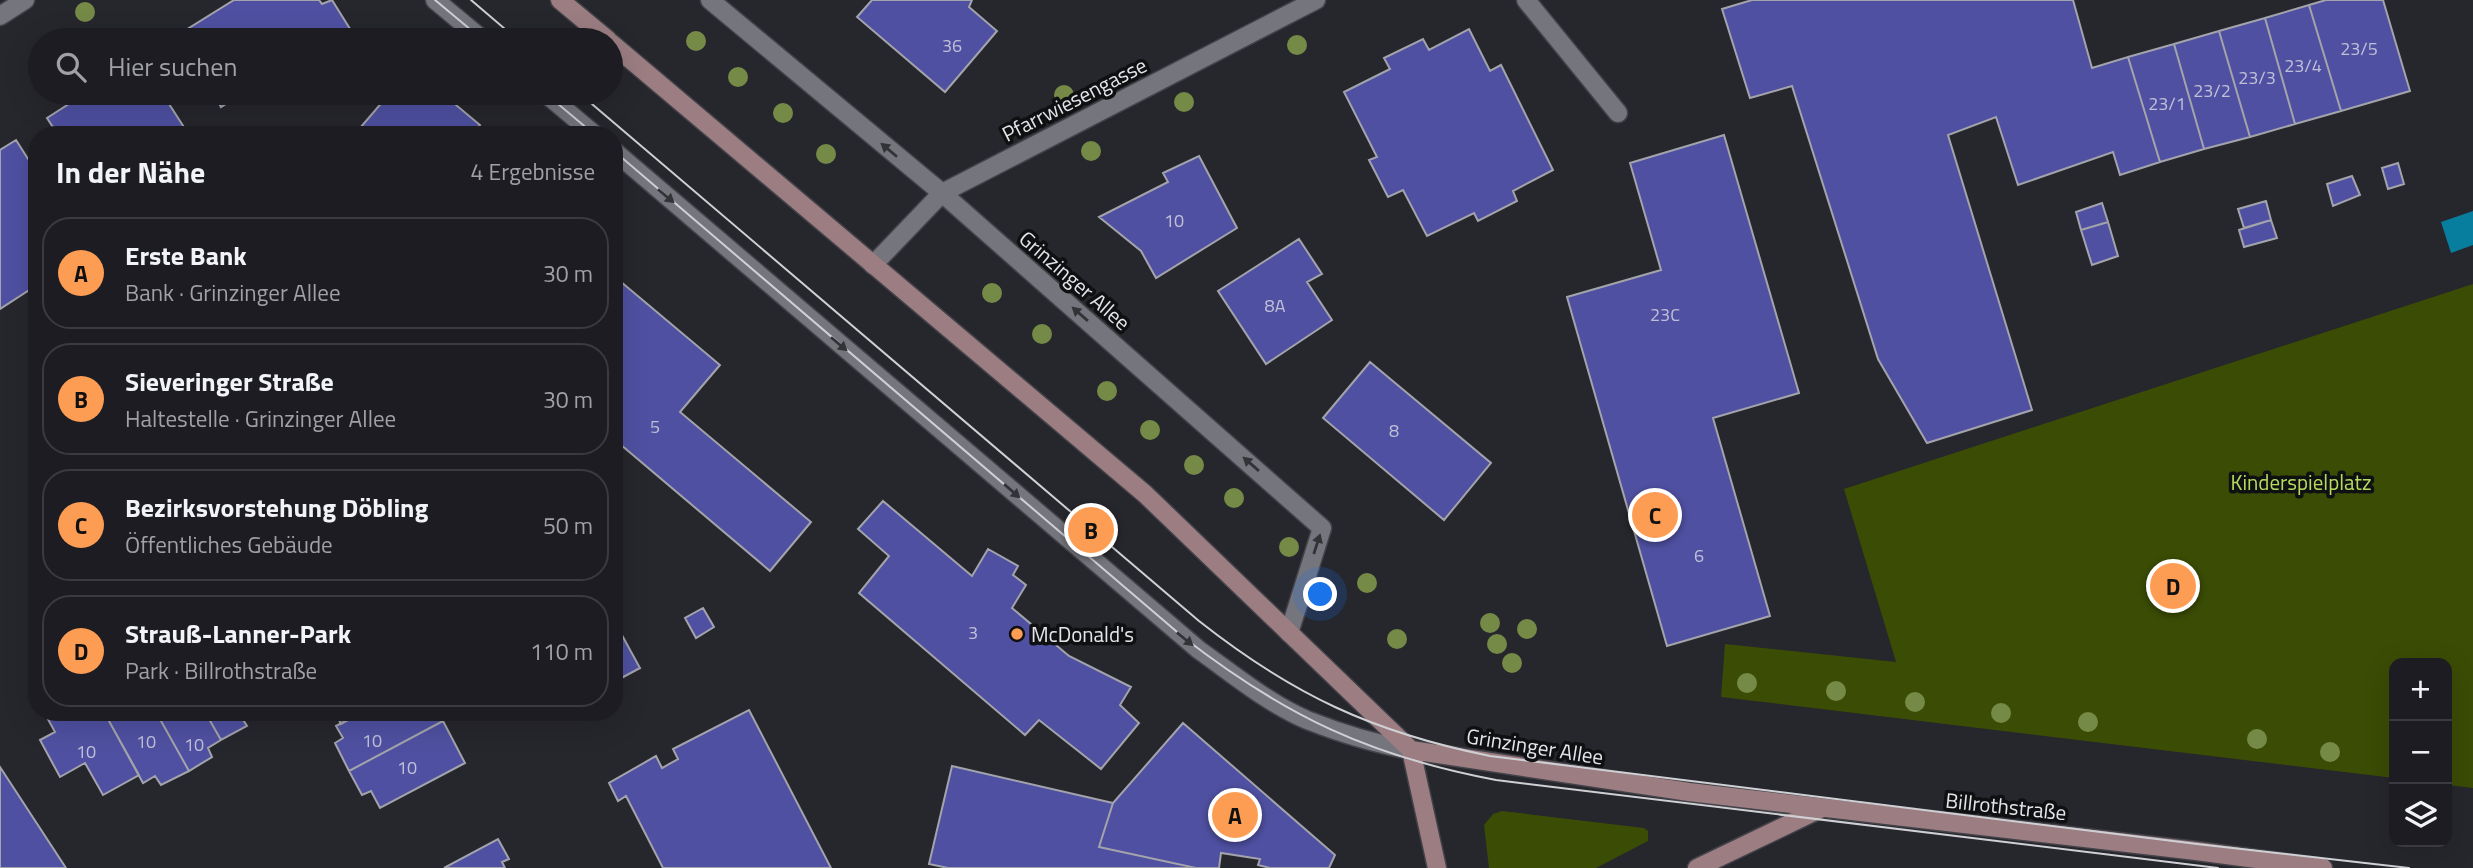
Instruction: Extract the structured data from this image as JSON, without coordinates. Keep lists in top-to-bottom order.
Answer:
{
  "streets": {
    "street": ["Pfarrwiesengasse", "Grinzinger Allee", "Billrothstraße"]
  },
  "crossings": [
    ["Pfarrwiesengasse", "Grinzinger Allee"],
    ["Grinzinger Allee", "Billrothstraße"]
  ],
  "parks": ["Kinderspielplatz"],
  "places": ["McDonald's"],
  "house_numbers": [
    "36",
    "23/5",
    "23/4",
    "23/3",
    "23/2",
    "23/1",
    "10",
    "8A",
    "23C",
    "5",
    "8",
    "6",
    "3",
    "10",
    "10",
    "10",
    "10",
    "10"
  ],
  "page": {
    "search": "Hier suchen",
    "heading": ["In der Nähe", "4 Ergebnisse"],
    "list": [
      {
        "mark": "A",
        "name": "Erste Bank",
        "note": "Bank · Grinzinger Allee",
        "value": "30 m"
      },
      {
        "mark": "B",
        "name": "Sieveringer Straße",
        "note": "Haltestelle · Grinzinger Allee",
        "value": "30 m"
      },
      {
        "mark": "C",
        "name": "Bezirksvorstehung Döbling",
        "note": "Öffentliches Gebäude",
        "value": "50 m"
      },
      {
        "mark": "D",
        "name": "Strauß-Lanner-Park",
        "note": "Park · Billrothstraße",
        "value": "110 m"
      }
    ],
    "pins": [
      "C",
      "B",
      "D",
      "A"
    ],
    "map_buttons": ["+", "−"]
  }
}
